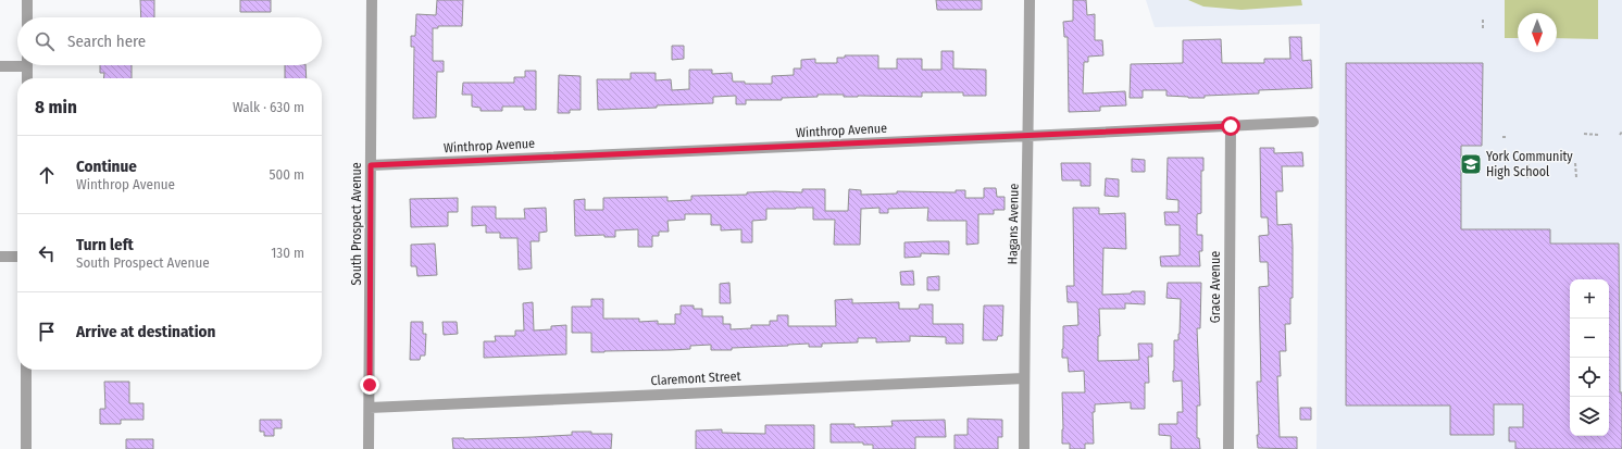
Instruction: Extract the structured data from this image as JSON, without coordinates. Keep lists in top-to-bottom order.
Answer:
{
  "streets": {
    "street": [
      "Winthrop Avenue",
      "South Prospect Avenue",
      "Hagans Avenue",
      "Grace Avenue",
      "Claremont Street"
    ]
  },
  "crossings": [
    ["Winthrop Avenue", "South Prospect Avenue"],
    ["Winthrop Avenue", "Hagans Avenue"],
    ["Winthrop Avenue", "Grace Avenue"],
    ["South Prospect Avenue", "Claremont Street"],
    ["Hagans Avenue", "Claremont Street"]
  ],
  "places": {
    "school or university": ["York Community High School"]
  },
  "north": "bottom",
  "page": {
    "search": "Search here",
    "heading": ["8 min", "Walk · 630 m"],
    "list": [
      ["Continue", "Winthrop Avenue", "500 m"],
      ["Turn left", "South Prospect Avenue", "130 m"],
      "Arrive at destination"
    ],
    "map_buttons": ["+", "−"]
  }
}
